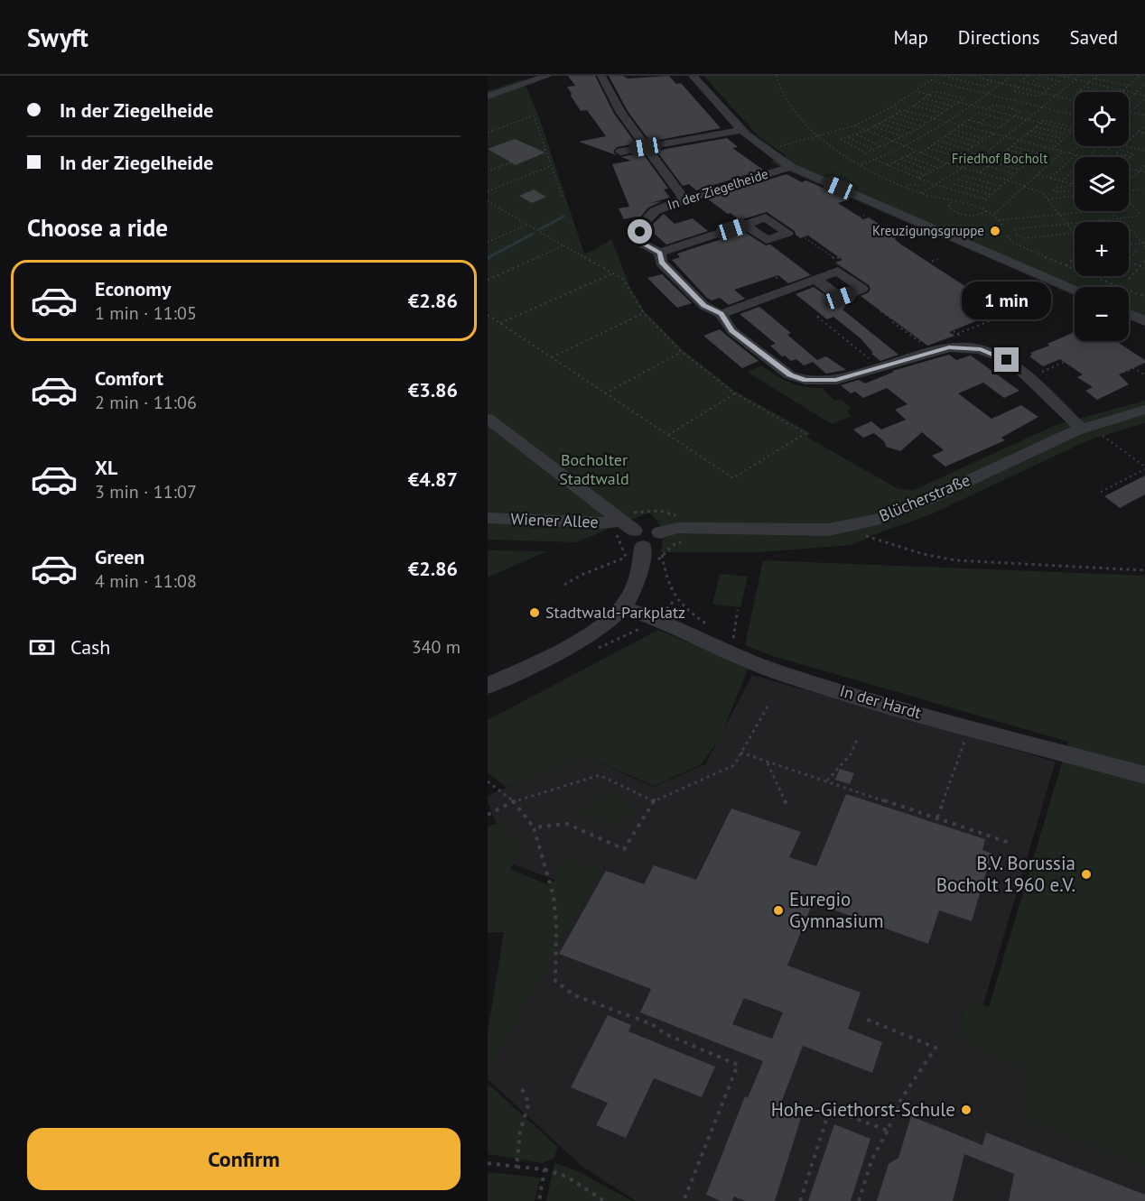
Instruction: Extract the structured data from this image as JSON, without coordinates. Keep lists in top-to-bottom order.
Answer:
{
  "streets": {
    "street": [
      "In der Ziegelheide",
      "Blücherstraße",
      "Wiener Allee",
      "In der Hardt"
    ]
  },
  "crossings": [
    ["In der Ziegelheide", "Blücherstraße"],
    ["Blücherstraße", "Wiener Allee"]
  ],
  "parks": ["Friedhof Bocholt", "Bocholter Stadtwald"],
  "places": [
    "Kreuzigungsgruppe",
    "Stadtwald-Parkplatz",
    "B.V. Borussia Bocholt 1960 e.V.",
    "Euregio Gymnasium",
    "Hohe-Giethorst-Schule"
  ],
  "page": {
    "header": "Swyft",
    "nav": ["Map", "Directions", "Saved"],
    "banner": ["In der Ziegelheide", "In der Ziegelheide"],
    "map_buttons": ["+", "−"],
    "heading": "Choose a ride",
    "list": [
      {
        "name": "Economy",
        "note": "1 min · 11:05",
        "value": "€2.86"
      },
      {
        "name": "Comfort",
        "note": "2 min · 11:06",
        "value": "€3.86"
      },
      {
        "name": "XL",
        "note": "3 min · 11:07",
        "value": "€4.87"
      },
      {
        "name": "Green",
        "note": "4 min · 11:08",
        "value": "€2.86"
      }
    ],
    "bubble": "1 min",
    "pay": ["Cash", "340 m"],
    "buttons": "Confirm"
  }
}
